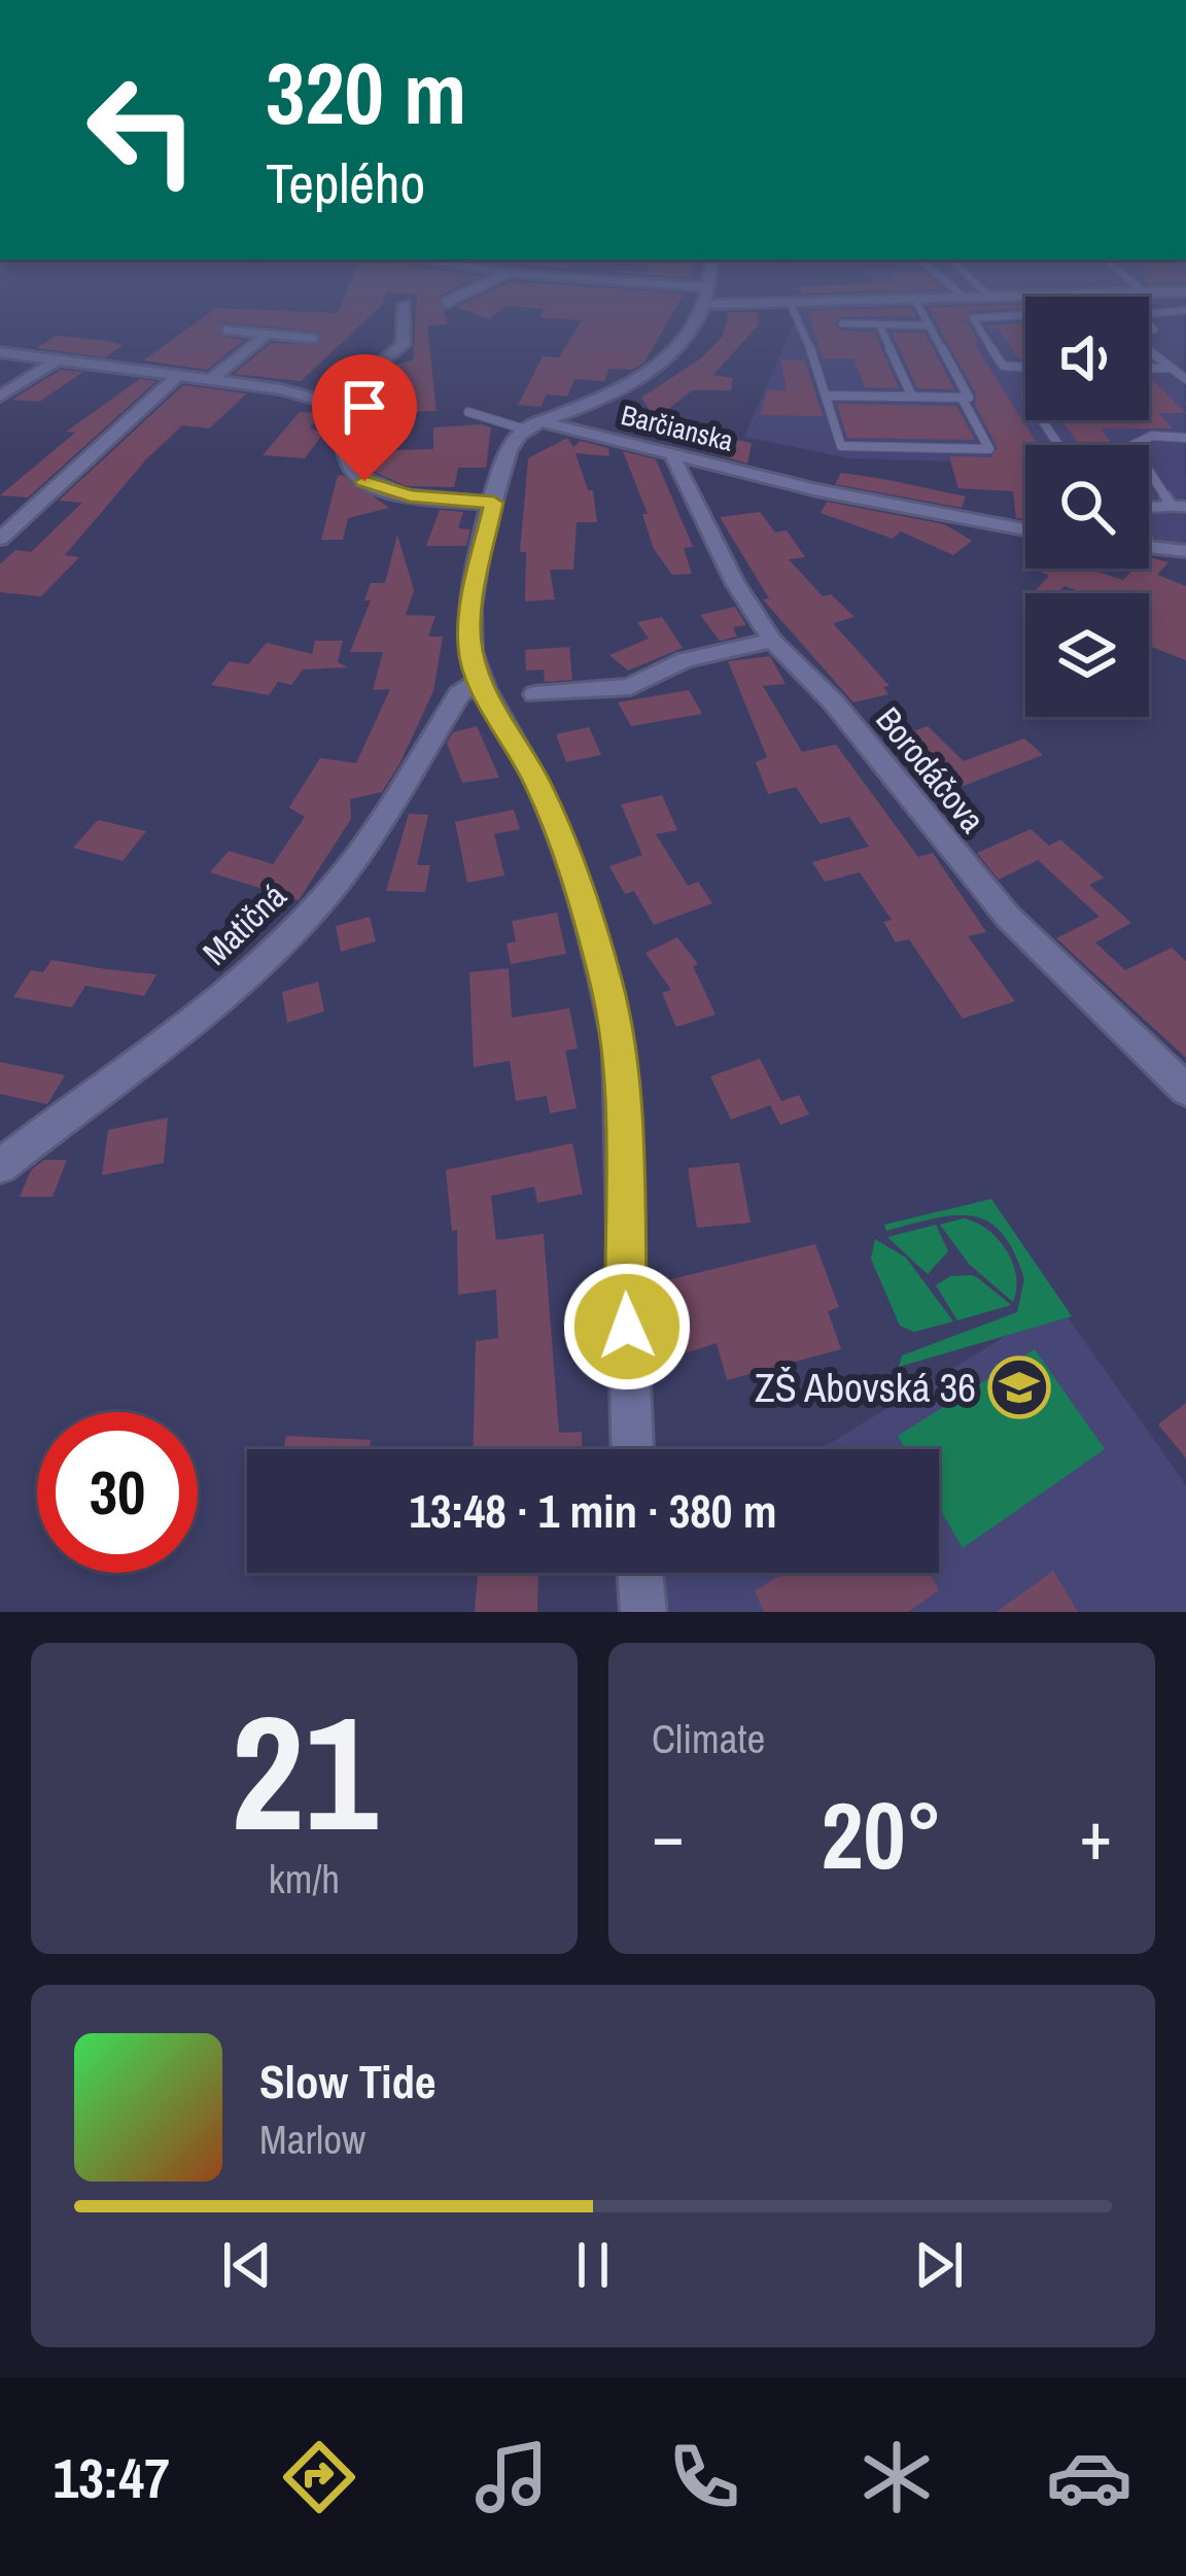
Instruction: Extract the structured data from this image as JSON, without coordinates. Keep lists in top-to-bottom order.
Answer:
{
  "streets": {
    "street": ["Barčianska", "Borodáčova", "Matičná"]
  },
  "crossings": [
    ["Barčianska", "Borodáčova"]
  ],
  "places": {
    "school or university": ["ZŠ Abovská 36"]
  },
  "page": {
    "turn": ["320 m", "Teplého"],
    "limit": "30",
    "trip": "13:48 · 1 min · 380 m",
    "tile": [
      ["21", "km/h"],
      "Climate"
    ],
    "heat": ["−", "20°", "+"],
    "song": ["Slow Tide", "Marlow"],
    "tabs": "13:47"
  }
}
